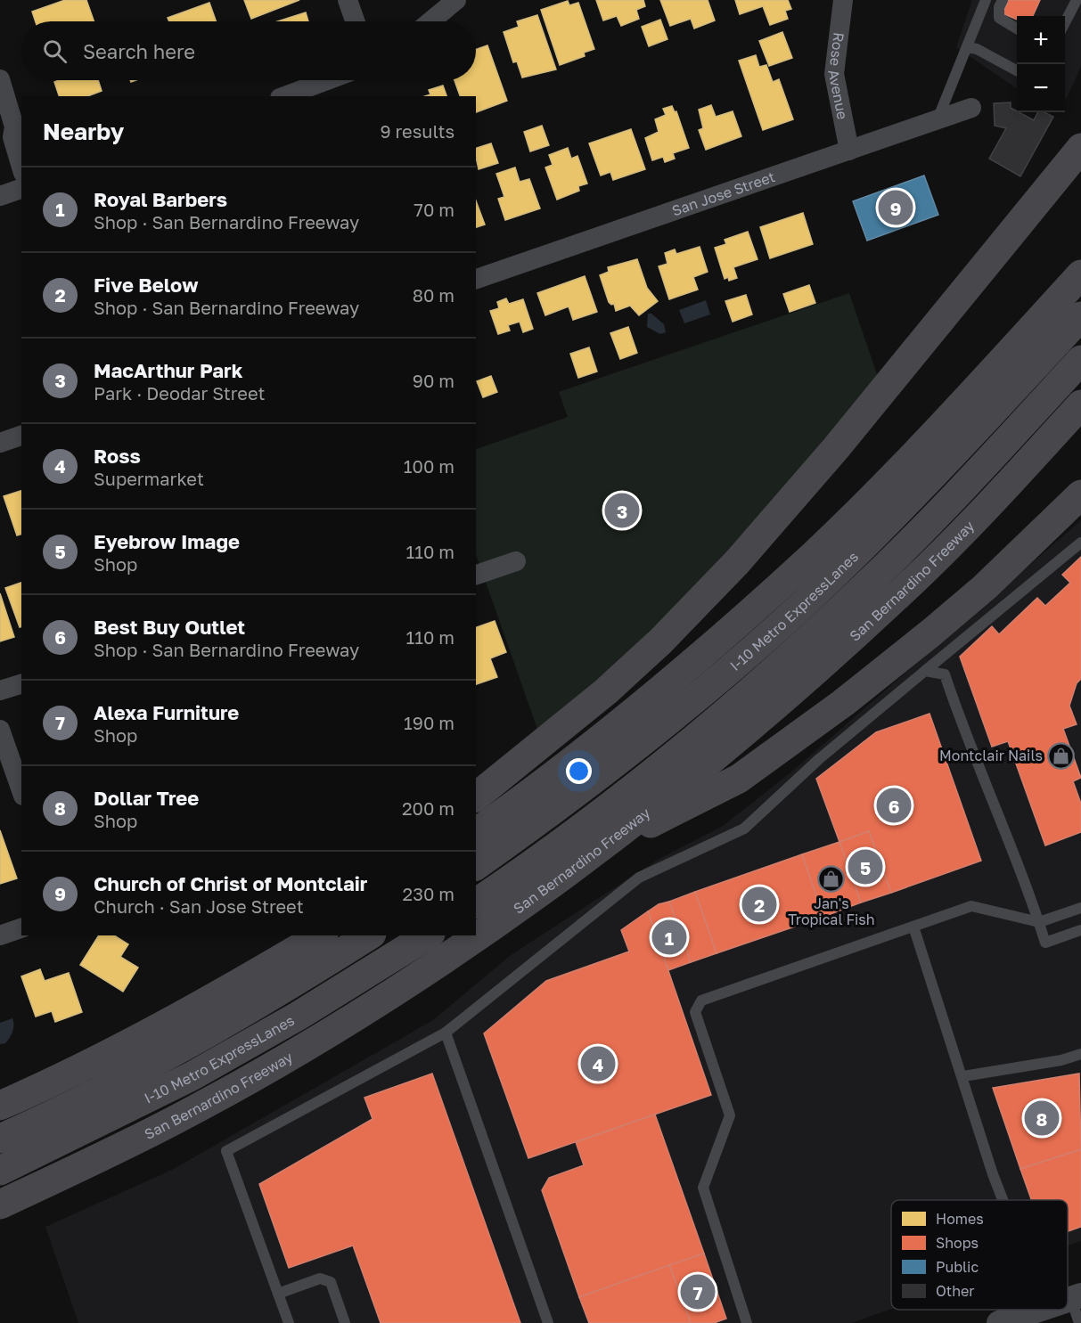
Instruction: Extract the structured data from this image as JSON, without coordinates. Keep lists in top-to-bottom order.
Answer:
{
  "streets": {
    "highway": ["San Bernardino Freeway", "I-10 Metro ExpressLanes"],
    "street": ["Rose Avenue", "San Jose Street"]
  },
  "crossings": [
    ["Rose Avenue", "San Jose Street"]
  ],
  "places": {
    "shop": ["Montclair Nails", "Jan's Tropical Fish"]
  },
  "legend": [
    "Homes",
    "Shops",
    "Public",
    "Other"
  ],
  "page": {
    "map_buttons": ["+", "−"],
    "search": "Search here",
    "heading": ["Nearby", "9 results"],
    "list": [
      {
        "mark": "1",
        "name": "Royal Barbers",
        "note": "Shop · San Bernardino Freeway",
        "value": "70 m"
      },
      {
        "mark": "2",
        "name": "Five Below",
        "note": "Shop · San Bernardino Freeway",
        "value": "80 m"
      },
      {
        "mark": "3",
        "name": "MacArthur Park",
        "note": "Park · Deodar Street",
        "value": "90 m"
      },
      {
        "mark": "4",
        "name": "Ross",
        "note": "Supermarket",
        "value": "100 m"
      },
      {
        "mark": "5",
        "name": "Eyebrow Image",
        "note": "Shop",
        "value": "110 m"
      },
      {
        "mark": "6",
        "name": "Best Buy Outlet",
        "note": "Shop · San Bernardino Freeway",
        "value": "110 m"
      },
      {
        "mark": "7",
        "name": "Alexa Furniture",
        "note": "Shop",
        "value": "190 m"
      },
      {
        "mark": "8",
        "name": "Dollar Tree",
        "note": "Shop",
        "value": "200 m"
      },
      {
        "mark": "9",
        "name": "Church of Christ of Montclair",
        "note": "Church · San Jose Street",
        "value": "230 m"
      }
    ],
    "pins": [
      "9",
      "3",
      "6",
      "5",
      "2",
      "1",
      "4",
      "8",
      "7"
    ]
  }
}
